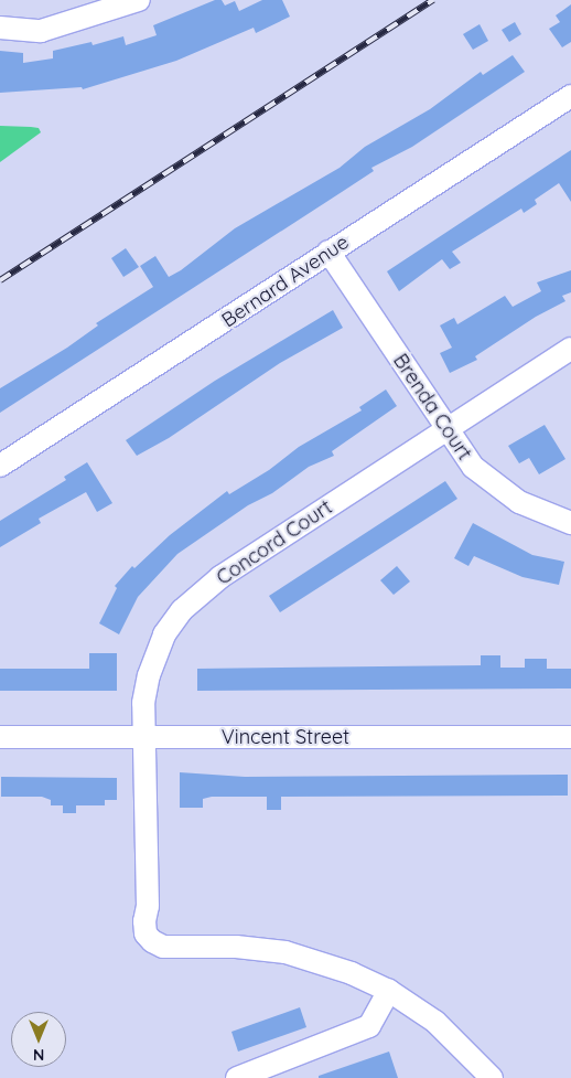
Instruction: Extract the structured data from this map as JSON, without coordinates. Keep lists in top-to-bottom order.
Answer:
{
  "streets": {
    "street": [
      "Bernard Avenue",
      "Brenda Court",
      "Concord Court",
      "Vincent Street"
    ]
  },
  "crossings": [
    ["Bernard Avenue", "Brenda Court"],
    ["Brenda Court", "Concord Court"],
    ["Concord Court", "Vincent Street"]
  ],
  "north": "bottom"
}
